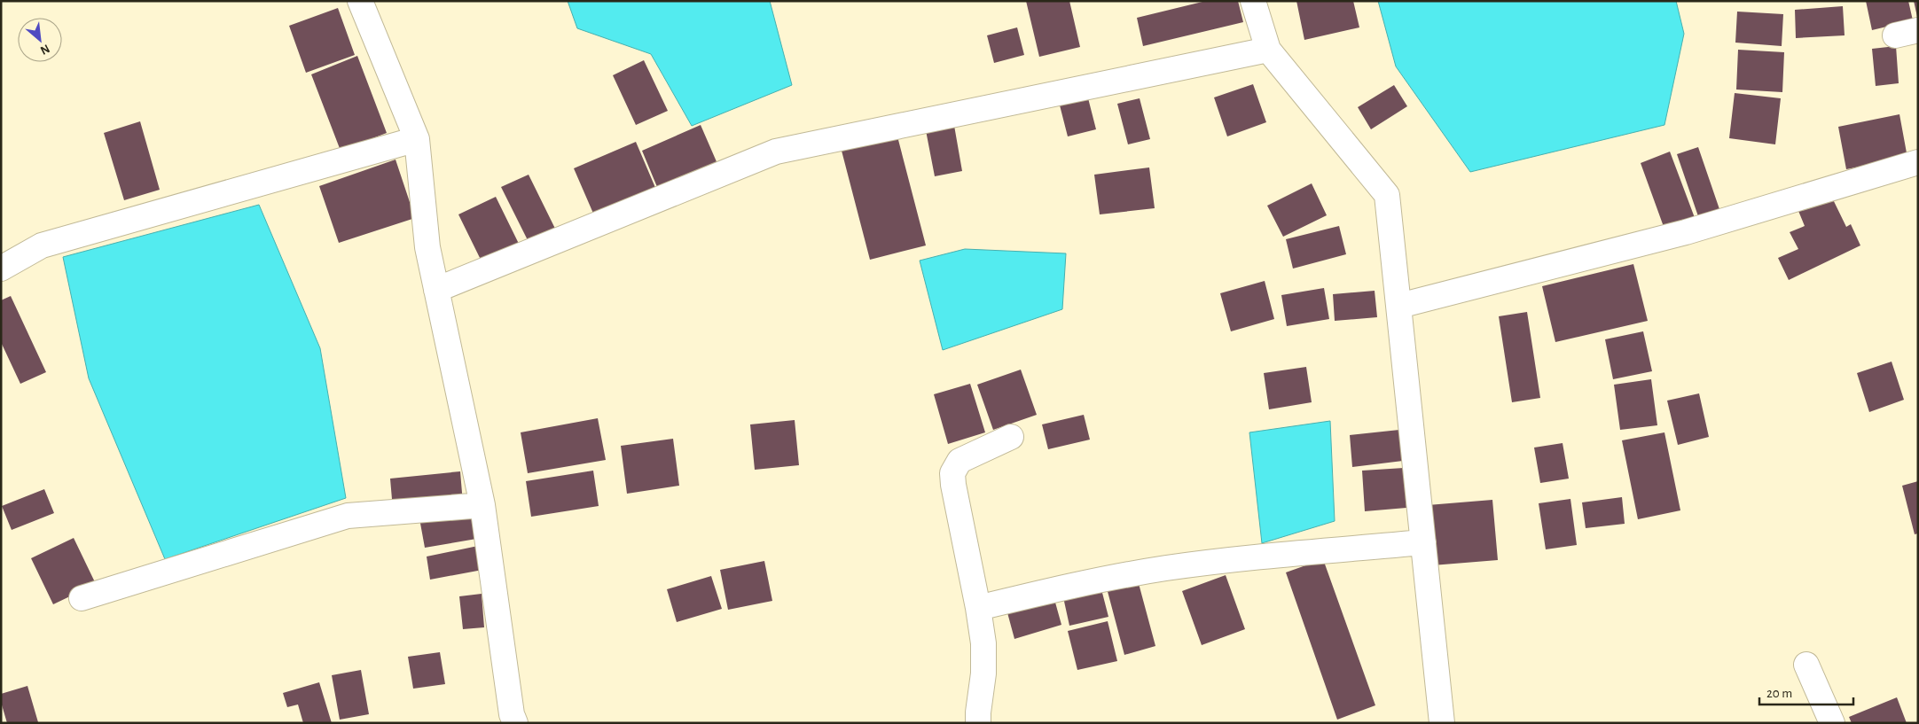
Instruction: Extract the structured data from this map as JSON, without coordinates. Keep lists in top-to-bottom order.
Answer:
{
  "scale_bar": "20 m",
  "north": "bottom right"
}
